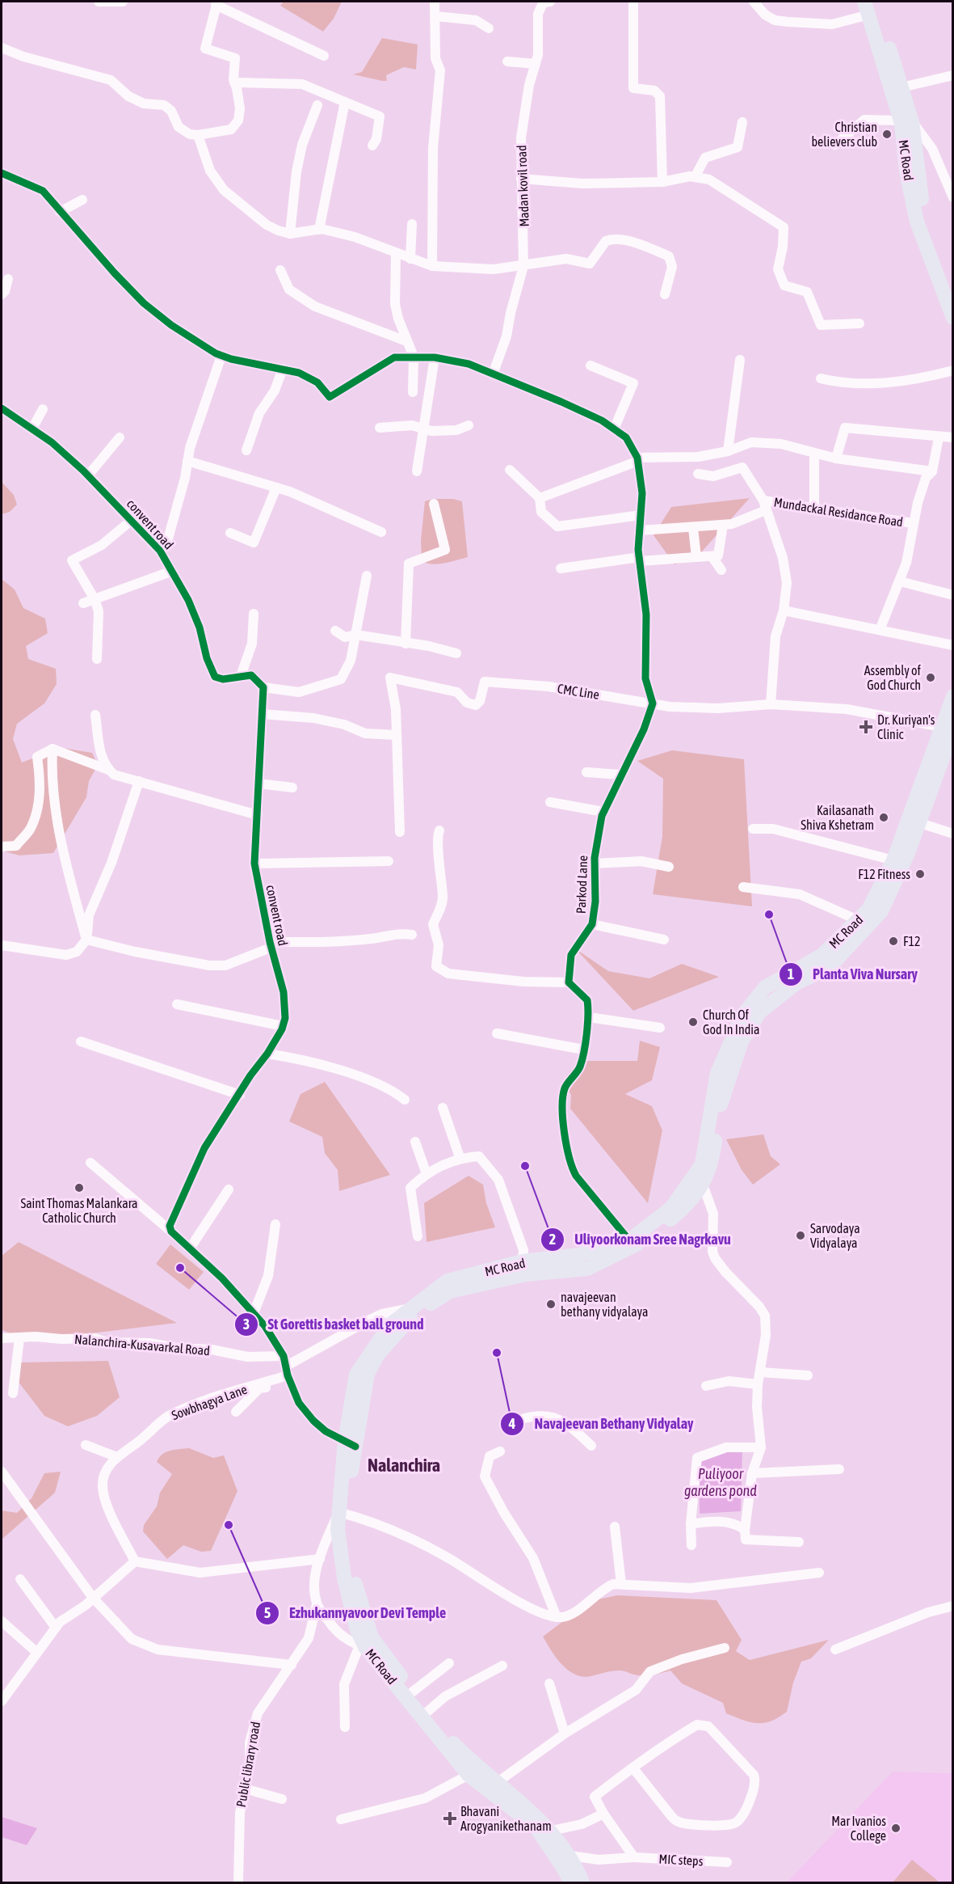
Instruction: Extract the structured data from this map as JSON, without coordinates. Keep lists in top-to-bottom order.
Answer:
{
  "streets": {
    "main road": ["MC Road"],
    "street": [
      "Madan kovil road",
      "Mundackal Residance Road",
      "convent road",
      "CMC Line",
      "Parkod Lane",
      "Nalanchira-Kusavarkal Road",
      "Sowbhagya Lane",
      "Public library road",
      "MIC steps"
    ]
  },
  "crossings": [
    ["MC Road", "CMC Line"],
    ["MC Road", "Public library road"],
    ["MC Road", "MIC steps"],
    ["CMC Line", "Parkod Lane"],
    ["Nalanchira-Kusavarkal Road", "Sowbhagya Lane"]
  ],
  "districts": ["Nalanchira"],
  "water": ["Puliyoor gardens pond"],
  "places": {
    "other": [
      "Christian believers club",
      "Assembly of God Church",
      "Kailasanath Shiva Kshetram",
      "F12 Fitness",
      "Planta Viva Nursary",
      "F12",
      "Church Of God In India",
      "Uliyoorkonam Sree Nagrkavu",
      "Saint Thomas Malankara Catholic Church",
      "Sarvodaya Vidyalaya",
      "St Gorettis basket ball ground",
      "navajeevan bethany vidyalaya",
      "Navajeevan Bethany Vidyalay",
      "Ezhukannyavoor Devi Temple",
      "Mar Ivanios College"
    ],
    "health": ["Dr. Kuriyan's Clinic", "Bhavani Arogyanikethanam"]
  }
}
